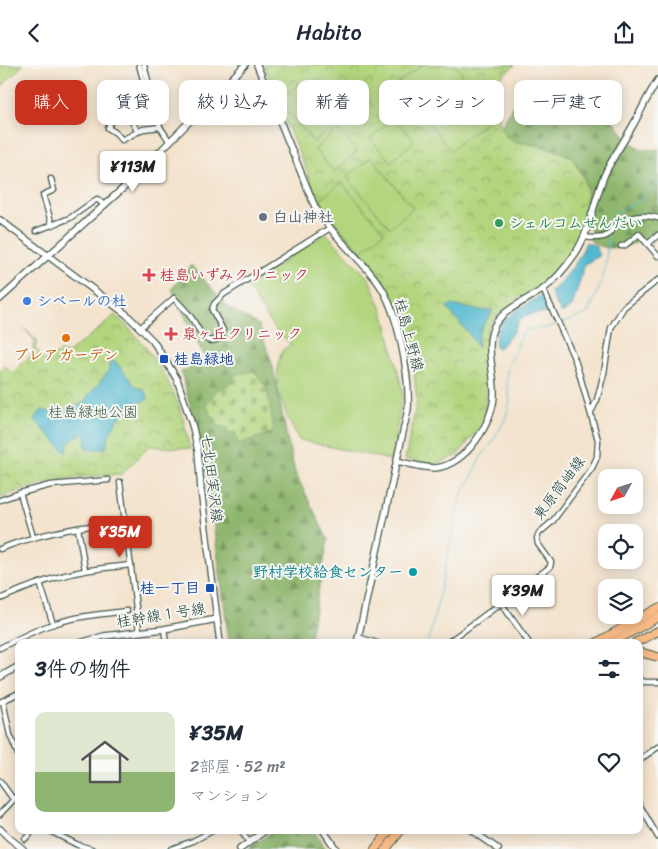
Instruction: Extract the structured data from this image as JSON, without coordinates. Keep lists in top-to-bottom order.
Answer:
{
  "streets": {
    "street": [
      "桂島上野線",
      "七北田実沢線",
      "東原筒岫線",
      "桂幹線１号線"
    ]
  },
  "crossings": [
    ["七北田実沢線", "桂幹線１号線"]
  ],
  "parks": ["桂島緑地公園"],
  "places": {
    "other": [
      "白山神社",
      "シェルコムせんだい",
      "シベールの杜",
      "ブレアガーデン",
      "野村学校給食センター"
    ],
    "health": ["桂島いずみクリニック", "泉ヶ丘クリニック"],
    "transit": ["桂島緑地", "桂一丁目"]
  },
  "north": "bottom left",
  "page": {
    "header": "Habito",
    "chip": [
      "購入",
      "賃貸",
      "絞り込み",
      "新着",
      "マンション",
      "一戸建て"
    ],
    "price": ["¥113M", "¥35M", "¥39M"],
    "heading": "3件の物件",
    "list": [
      {
        "name": "¥35M",
        "note": "2部屋 · 52 m² · マンション"
      }
    ]
  }
}
